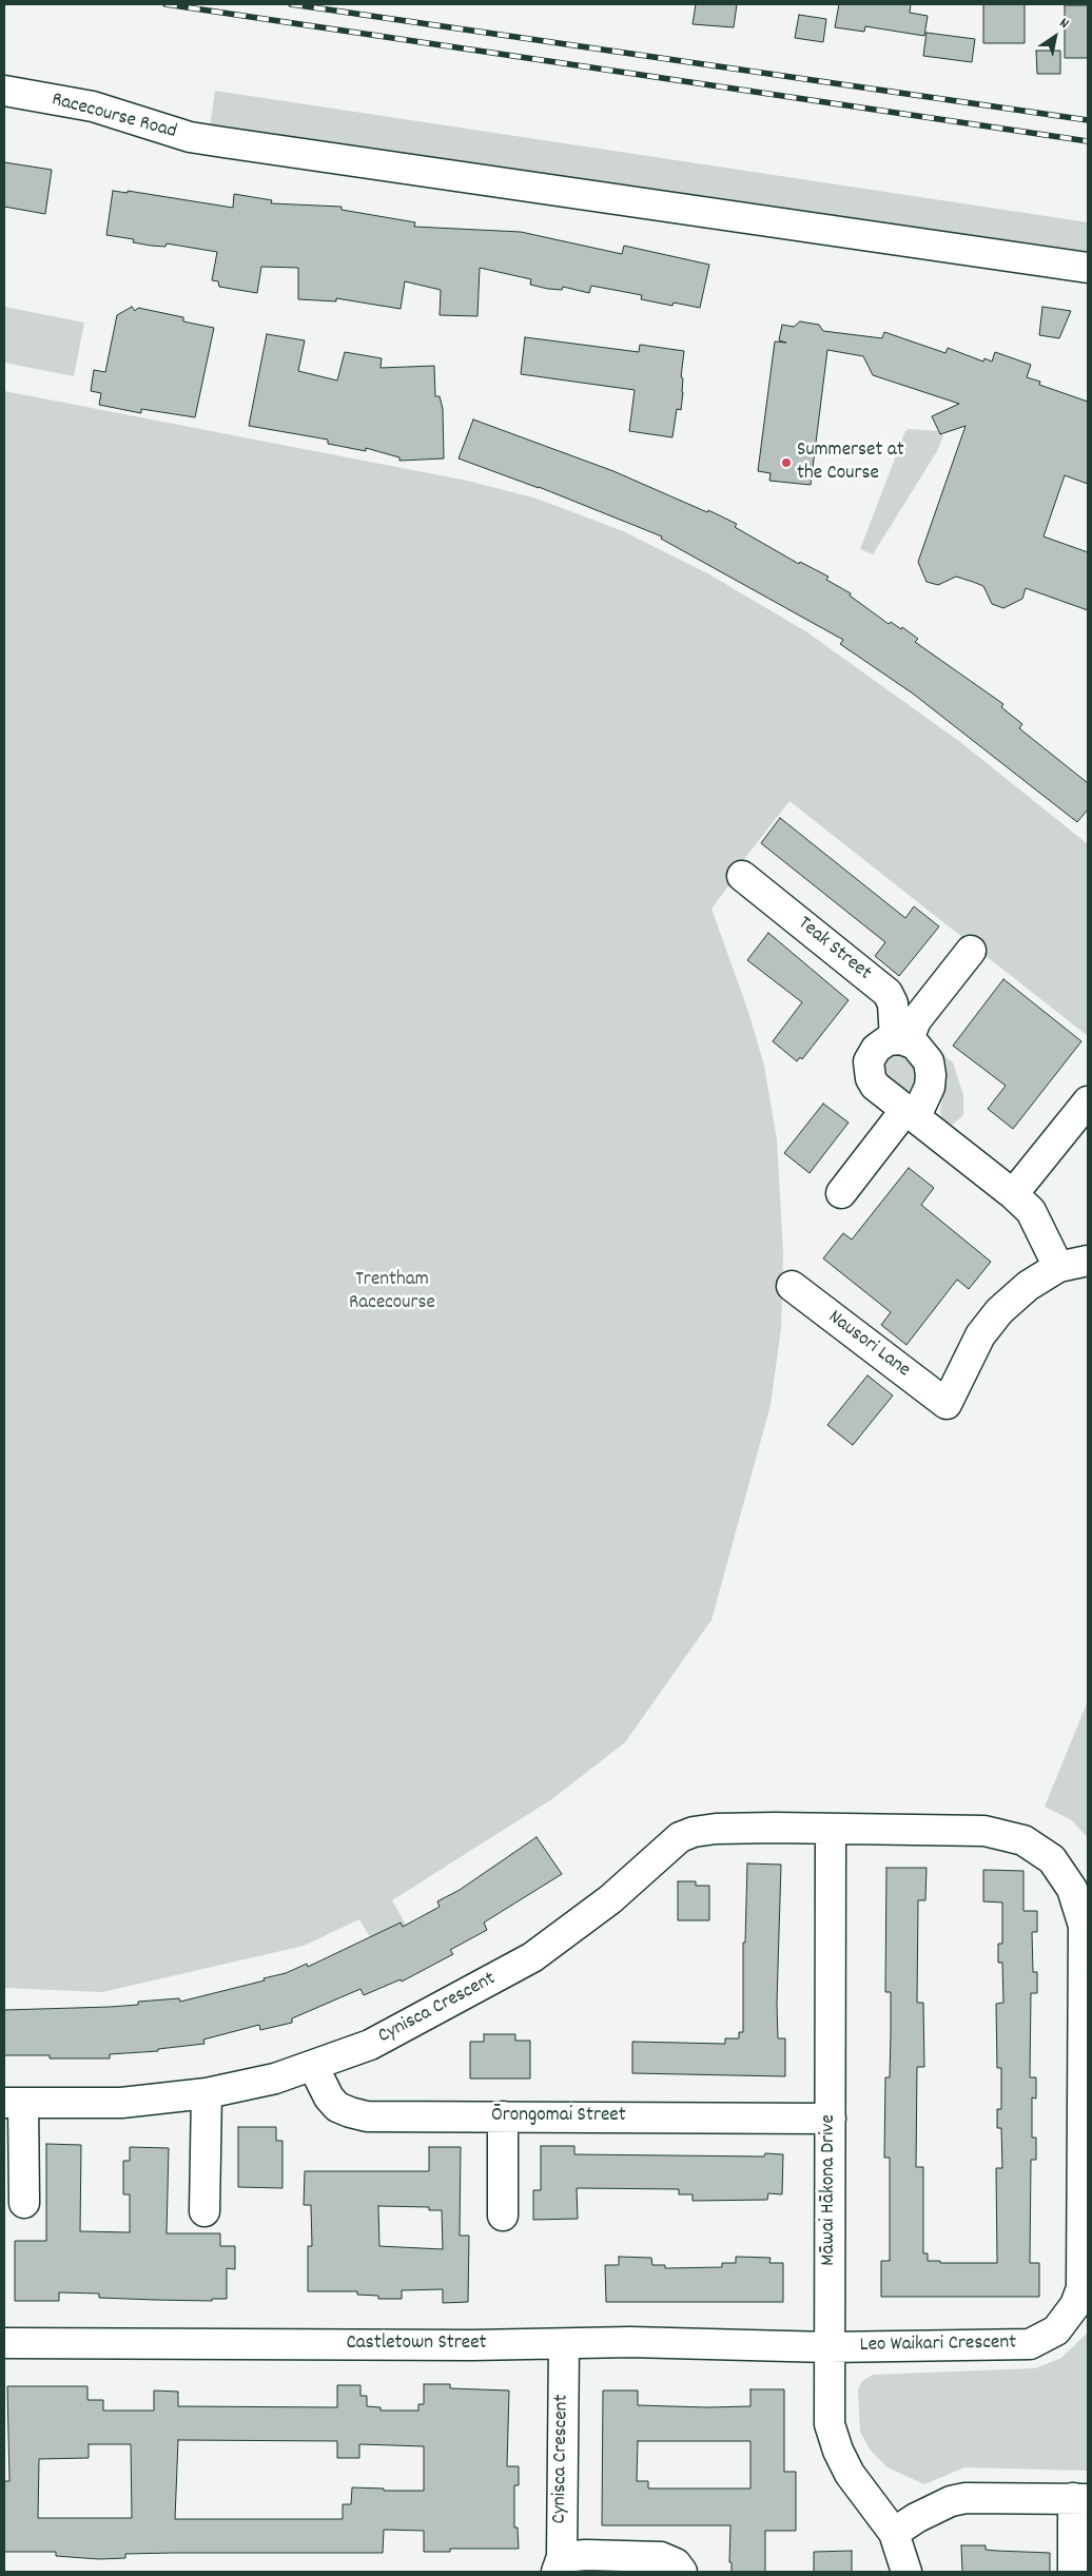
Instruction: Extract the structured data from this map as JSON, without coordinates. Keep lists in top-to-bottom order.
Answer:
{
  "streets": {
    "street": [
      "Racecourse Road",
      "Teak Street",
      "Nausori Lane",
      "Cynisca Crescent",
      "Ōrongomai Street",
      "Māwai Hākona Drive",
      "Castletown Street",
      "Leo Waikari Crescent"
    ]
  },
  "crossings": [
    ["Cynisca Crescent", "Ōrongomai Street"],
    ["Cynisca Crescent", "Māwai Hākona Drive"],
    ["Cynisca Crescent", "Castletown Street"],
    ["Cynisca Crescent", "Leo Waikari Crescent"],
    ["Ōrongomai Street", "Māwai Hākona Drive"],
    ["Māwai Hākona Drive", "Castletown Street"],
    ["Māwai Hākona Drive", "Leo Waikari Crescent"],
    ["Castletown Street", "Leo Waikari Crescent"]
  ],
  "parks": ["Trentham Racecourse"],
  "places": ["Summerset at the Course"],
  "north": "top right"
}
